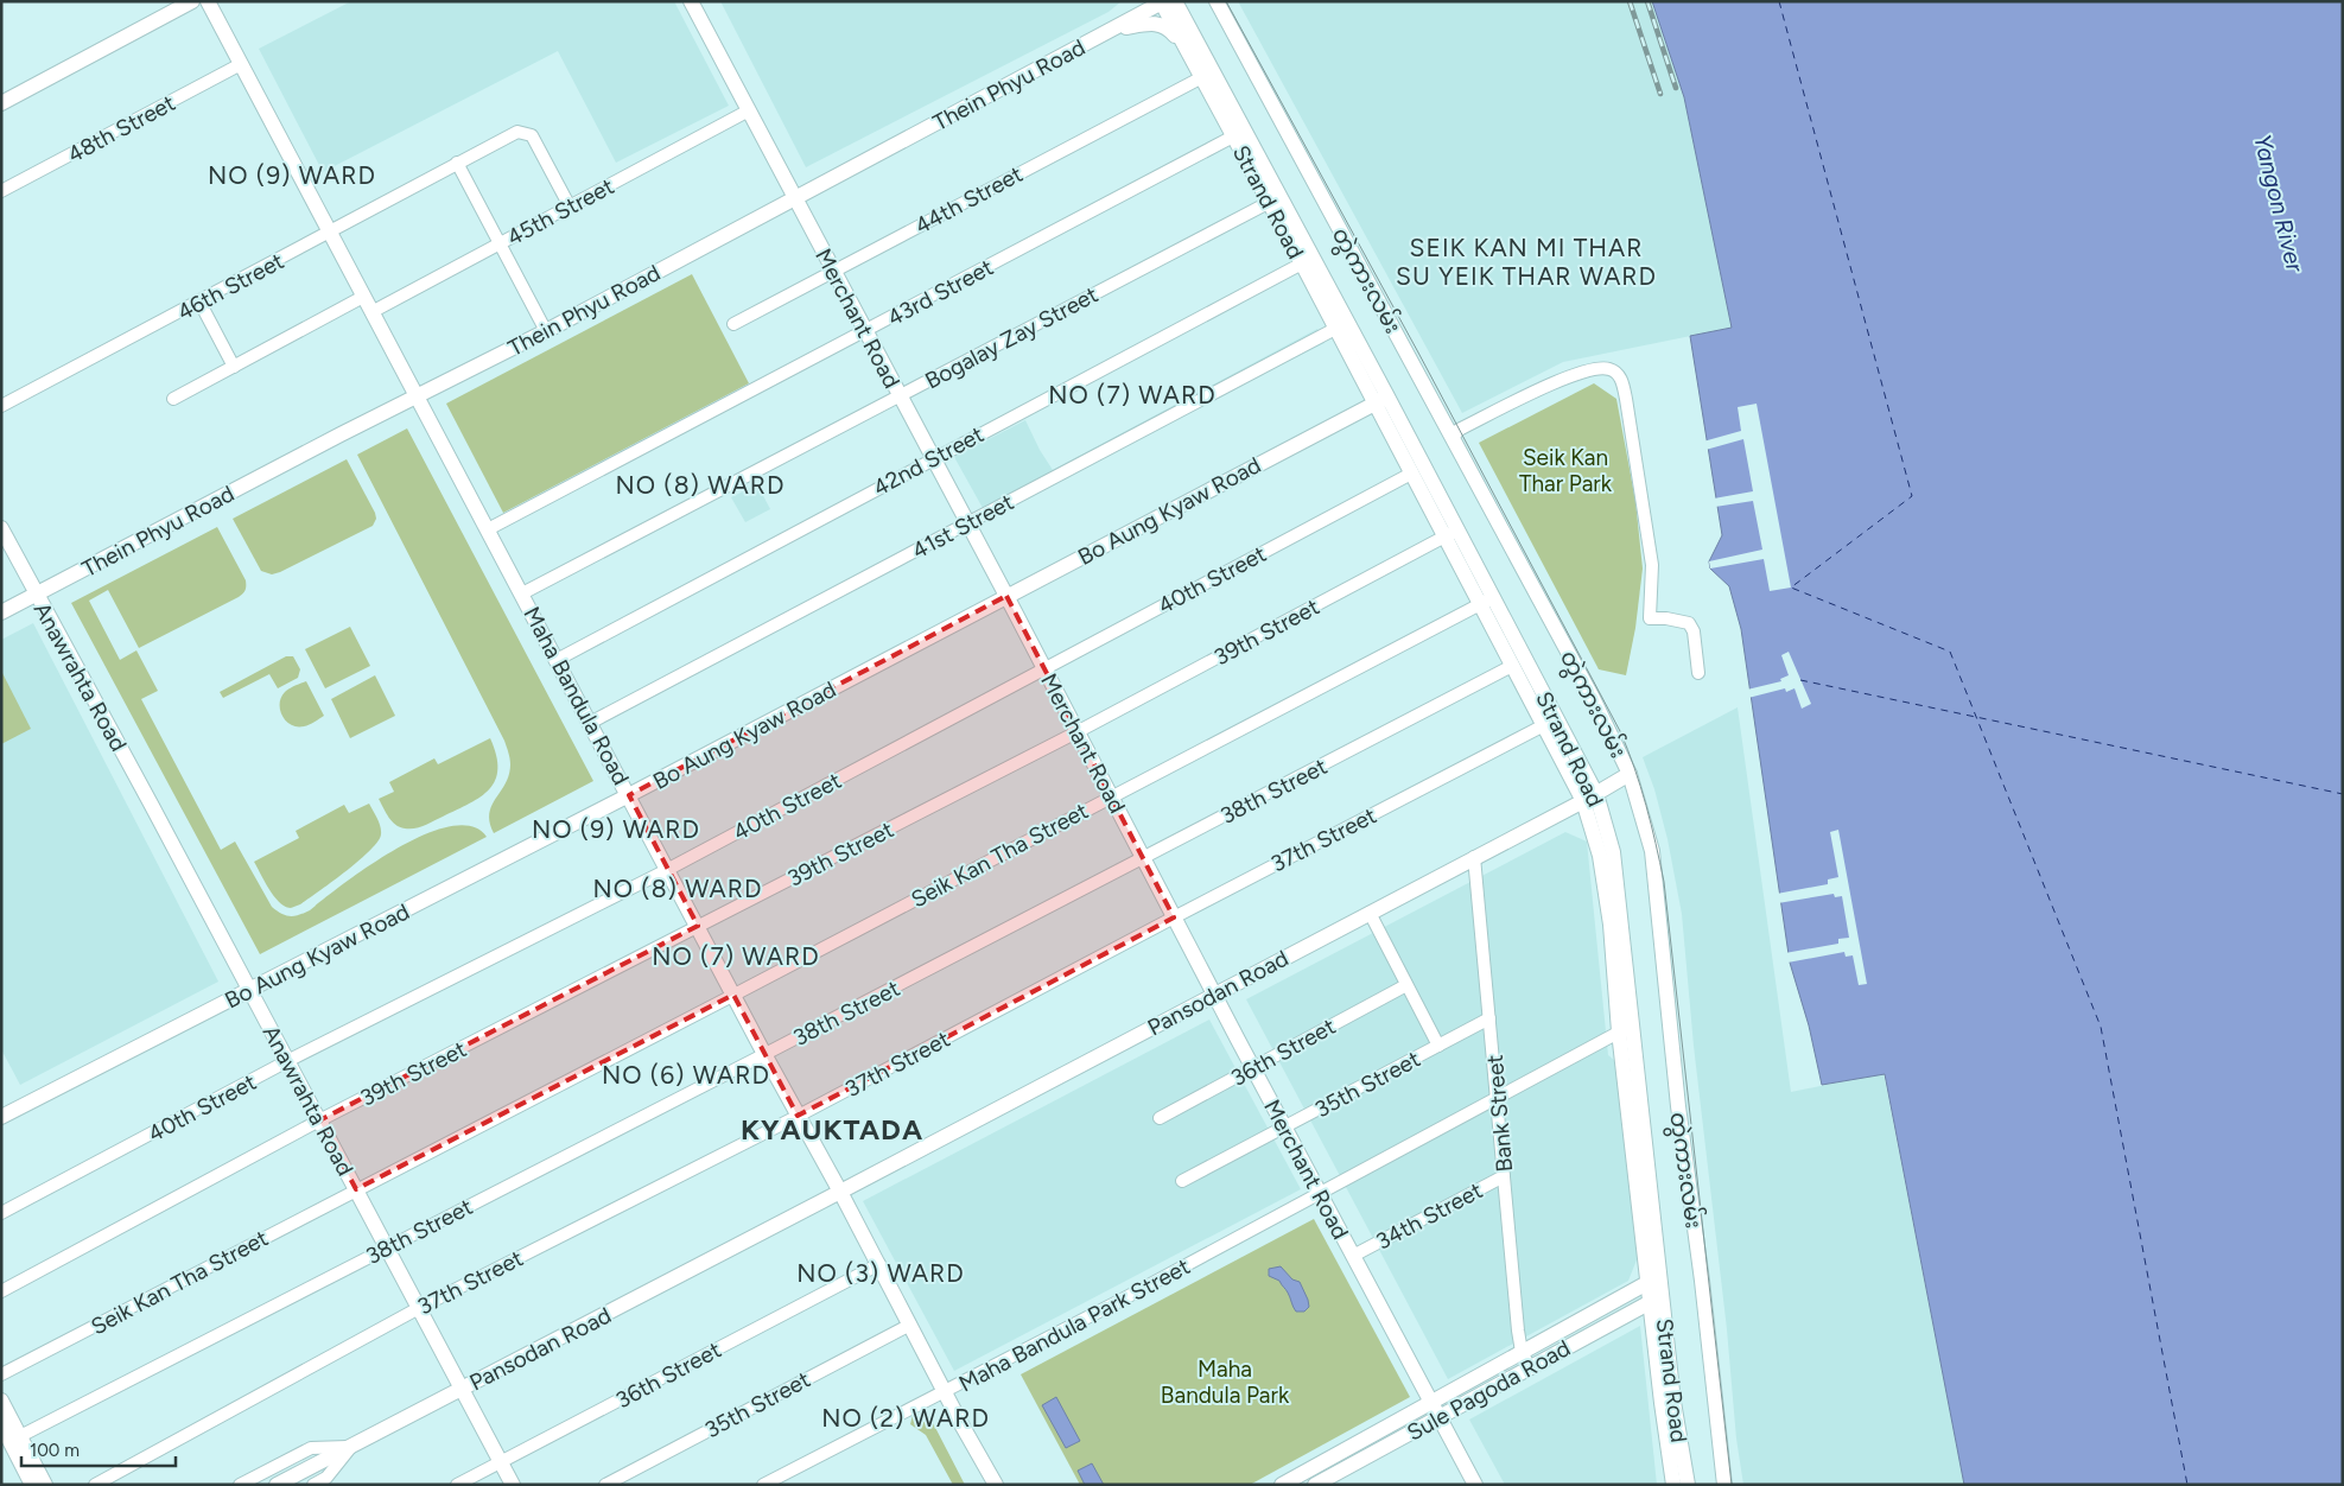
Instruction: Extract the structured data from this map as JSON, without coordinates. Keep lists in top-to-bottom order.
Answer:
{
  "streets": {
    "main road": [
      "Thein Phyu Road",
      "Strand Road",
      "တွဲကားလမ်း",
      "Merchant Road",
      "Bo Aung Kyaw Road",
      "Anawrahta Road",
      "Maha Bandula Road",
      "Pansodan Road",
      "Sule Pagoda Road"
    ],
    "street": [
      "48th Street",
      "44th Street",
      "45th Street",
      "46th Street",
      "43rd Street",
      "Bogalay Zay Street",
      "42nd Street",
      "41st Street",
      "40th Street",
      "39th Street",
      "38th Street",
      "37th Street",
      "Seik Kan Tha Street",
      "36th Street",
      "35th Street",
      "Bank Street",
      "34th Street",
      "Maha Bandula Park Street"
    ]
  },
  "crossings": [
    ["Thein Phyu Road", "Strand Road"],
    ["Thein Phyu Road", "Merchant Road"],
    ["Thein Phyu Road", "Anawrahta Road"],
    ["Thein Phyu Road", "Maha Bandula Road"],
    ["48th Street", "Maha Bandula Road"],
    ["44th Street", "Strand Road"],
    ["44th Street", "Merchant Road"],
    ["Strand Road", "43rd Street"],
    ["Strand Road", "Bogalay Zay Street"],
    ["Strand Road", "42nd Street"],
    ["Strand Road", "Bo Aung Kyaw Road"],
    ["Strand Road", "41st Street"],
    ["Strand Road", "40th Street"],
    ["Strand Road", "39th Street"],
    ["Strand Road", "38th Street"],
    ["Strand Road", "37th Street"],
    ["Strand Road", "Seik Kan Tha Street"],
    ["Strand Road", "Pansodan Road"],
    ["Strand Road", "Maha Bandula Park Street"],
    ["Strand Road", "Sule Pagoda Road"],
    ["45th Street", "46th Street"],
    ["45th Street", "Merchant Road"],
    ["45th Street", "Maha Bandula Road"],
    ["တွဲကားလမ်း", "Pansodan Road"],
    ["46th Street", "Maha Bandula Road"],
    ["43rd Street", "Merchant Road"],
    ["43rd Street", "Maha Bandula Road"],
    ["Merchant Road", "Bogalay Zay Street"],
    ["Merchant Road", "42nd Street"],
    ["Merchant Road", "Bo Aung Kyaw Road"],
    ["Merchant Road", "41st Street"],
    ["Merchant Road", "40th Street"],
    ["Merchant Road", "39th Street"],
    ["Merchant Road", "38th Street"],
    ["Merchant Road", "37th Street"],
    ["Merchant Road", "Seik Kan Tha Street"],
    ["Merchant Road", "Pansodan Road"],
    ["Merchant Road", "36th Street"],
    ["Merchant Road", "35th Street"],
    ["Merchant Road", "34th Street"],
    ["Merchant Road", "Maha Bandula Park Street"],
    ["Merchant Road", "Sule Pagoda Road"],
    ["Bogalay Zay Street", "Maha Bandula Road"],
    ["42nd Street", "Maha Bandula Road"],
    ["Bo Aung Kyaw Road", "Anawrahta Road"],
    ["Bo Aung Kyaw Road", "Maha Bandula Road"],
    ["41st Street", "Maha Bandula Road"],
    ["40th Street", "Anawrahta Road"],
    ["40th Street", "Maha Bandula Road"],
    ["39th Street", "Anawrahta Road"],
    ["39th Street", "Maha Bandula Road"],
    ["Anawrahta Road", "38th Street"],
    ["Anawrahta Road", "37th Street"],
    ["Anawrahta Road", "Seik Kan Tha Street"],
    ["Anawrahta Road", "Pansodan Road"],
    ["Anawrahta Road", "36th Street"],
    ["Maha Bandula Road", "38th Street"],
    ["Maha Bandula Road", "37th Street"],
    ["Maha Bandula Road", "Seik Kan Tha Street"],
    ["Maha Bandula Road", "Pansodan Road"],
    ["Maha Bandula Road", "36th Street"],
    ["Maha Bandula Road", "35th Street"],
    ["Maha Bandula Road", "Maha Bandula Park Street"],
    ["Pansodan Road", "Bank Street"],
    ["35th Street", "Bank Street"],
    ["Bank Street", "34th Street"],
    ["Bank Street", "Maha Bandula Park Street"],
    ["Bank Street", "Sule Pagoda Road"]
  ],
  "districts": [
    "NO (9) WARD",
    "SEIK KAN MI THAR SU YEIK THAR WARD",
    "NO (7) WARD",
    "NO (8) WARD",
    "NO (9) WARD",
    "NO (8) WARD",
    "NO (7) WARD",
    "NO (6) WARD",
    "KYAUKTADA",
    "NO (3) WARD",
    "NO (2) WARD"
  ],
  "water": ["Yangon River"],
  "parks": ["Seik Kan Thar Park", "Maha Bandula Park"],
  "scale_bar": "100 m"
}
